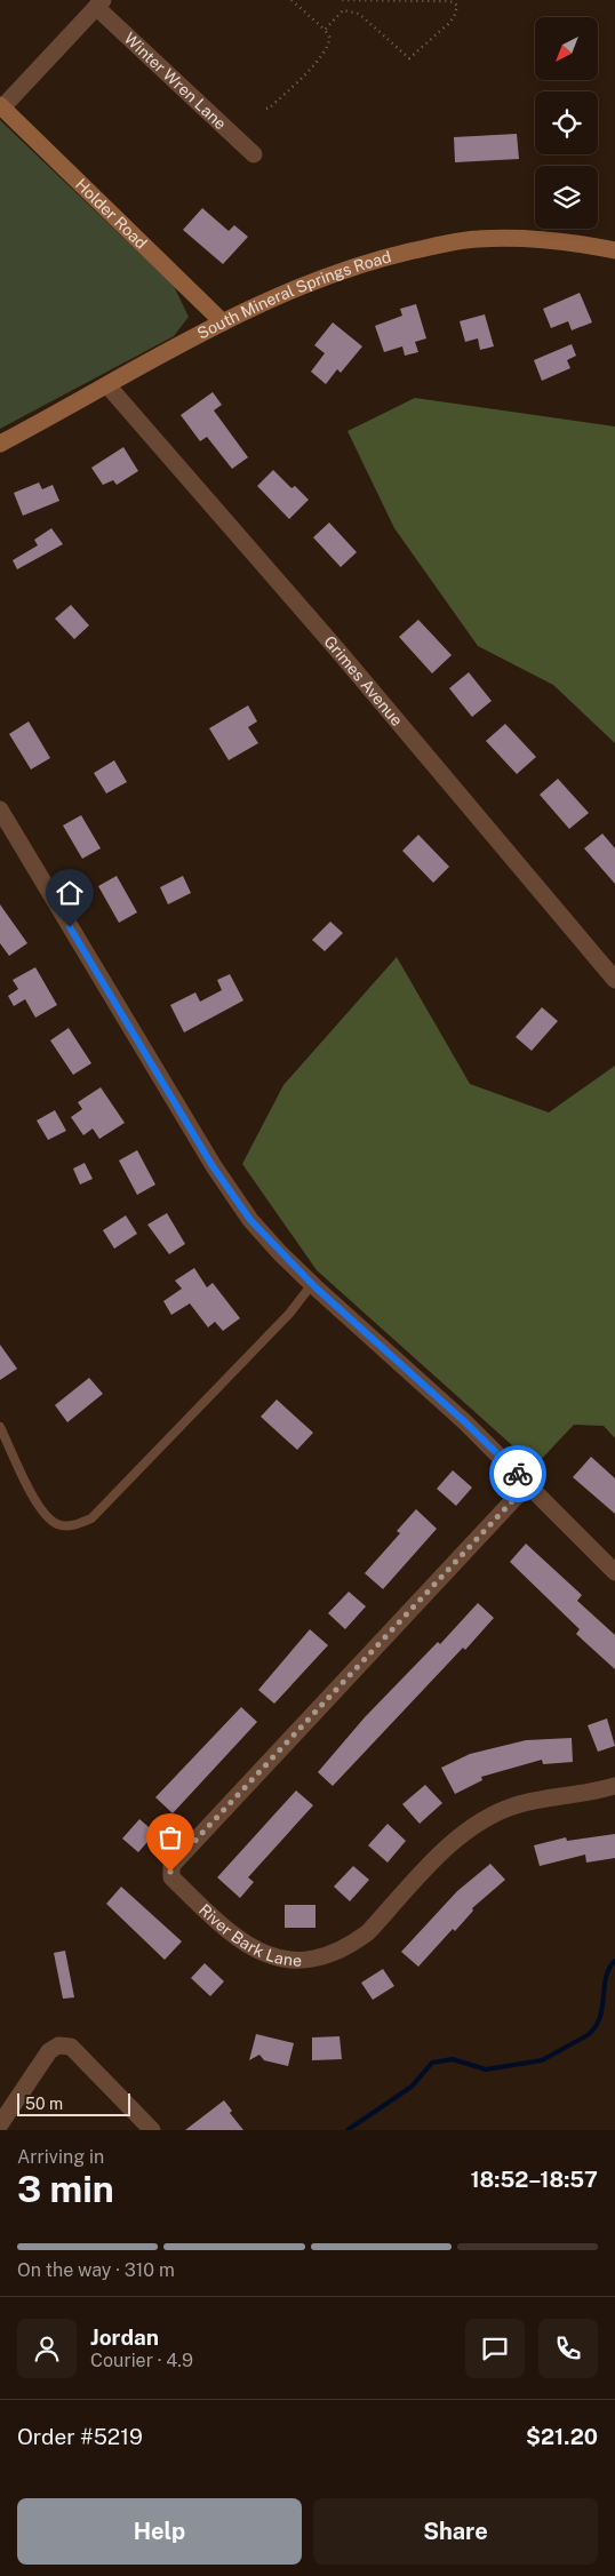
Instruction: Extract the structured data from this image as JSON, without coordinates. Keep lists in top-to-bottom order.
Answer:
{
  "streets": {
    "street": [
      "Winter Wren Lane",
      "Holder Road",
      "South Mineral Springs Road",
      "Grimes Avenue",
      "River Bark Lane"
    ]
  },
  "crossings": [
    ["Holder Road", "South Mineral Springs Road"],
    ["South Mineral Springs Road", "Grimes Avenue"]
  ],
  "scale_bar": "50 m",
  "north": "bottom left",
  "page": {
    "scale": "50 m",
    "heading": ["3 min", "Arriving in", "18:52–18:57"],
    "panel": [
      "Jordan",
      "Courier · 4.9",
      "Order #5219",
      "$21.20"
    ],
    "bar": "On the way · 310 m",
    "buttons": ["Help", "Share"]
  }
}
